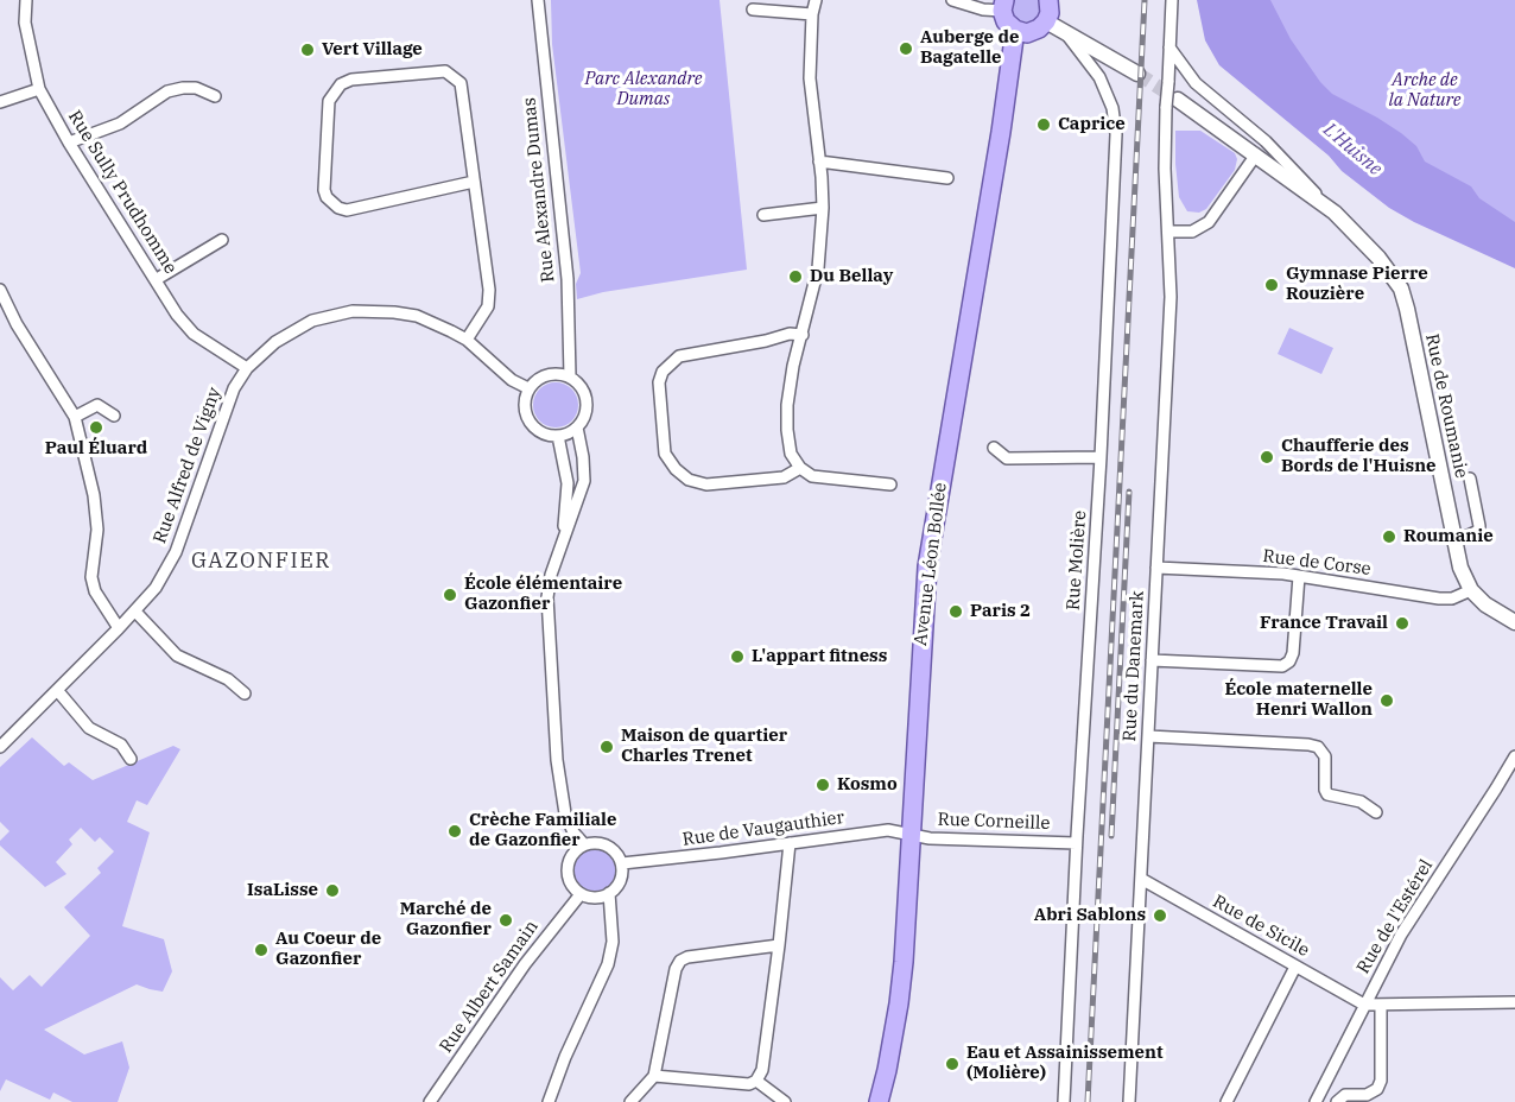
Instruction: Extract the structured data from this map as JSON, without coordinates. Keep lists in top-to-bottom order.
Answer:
{
  "streets": {
    "main road": ["Avenue Léon Bollée"],
    "street": [
      "Rue Alexandre Dumas",
      "Rue Sully Prudhomme",
      "Rue de Roumanie",
      "Rue Alfred de Vigny",
      "Rue Molière",
      "Rue de Corse",
      "Rue du Danemark",
      "Rue Corneille",
      "Rue de Vaugauthier",
      "Rue de l'Estérel",
      "Rue de Sicile",
      "Rue Albert Samain"
    ]
  },
  "crossings": [
    ["Rue Alexandre Dumas", "Rue Alfred de Vigny"],
    ["Rue Sully Prudhomme", "Rue Alfred de Vigny"],
    ["Rue de Roumanie", "Rue de Corse"],
    ["Rue de Roumanie", "Rue du Danemark"],
    ["Rue Molière", "Rue Corneille"],
    ["Rue de Corse", "Rue du Danemark"],
    ["Avenue Léon Bollée", "Rue Corneille"],
    ["Avenue Léon Bollée", "Rue de Vaugauthier"],
    ["Rue du Danemark", "Rue de Sicile"],
    ["Rue Corneille", "Rue de Vaugauthier"],
    ["Rue de Vaugauthier", "Rue Albert Samain"],
    ["Rue de l'Estérel", "Rue de Sicile"]
  ],
  "districts": ["GAZONFIER"],
  "water": ["L'Huisne"],
  "parks": ["Parc Alexandre Dumas", "Arche de la Nature"],
  "places": [
    "Auberge de Bagatelle",
    "Vert Village",
    "Caprice",
    "Du Bellay",
    "Gymnase Pierre Rouzière",
    "Paul Éluard",
    "Chaufferie des Bords de l'Huisne",
    "Roumanie",
    "École élémentaire Gazonfier",
    "Paris 2",
    "France Travail",
    "L'appart fitness",
    "École maternelle Henri Wallon",
    "Maison de quartier Charles Trenet",
    "Kosmo",
    "Crèche Familiale de Gazonfier",
    "IsaLisse",
    "Abri Sablons",
    "Marché de Gazonfier",
    "Au Coeur de Gazonfier",
    "Eau et Assainissement (Molière)"
  ]
}
